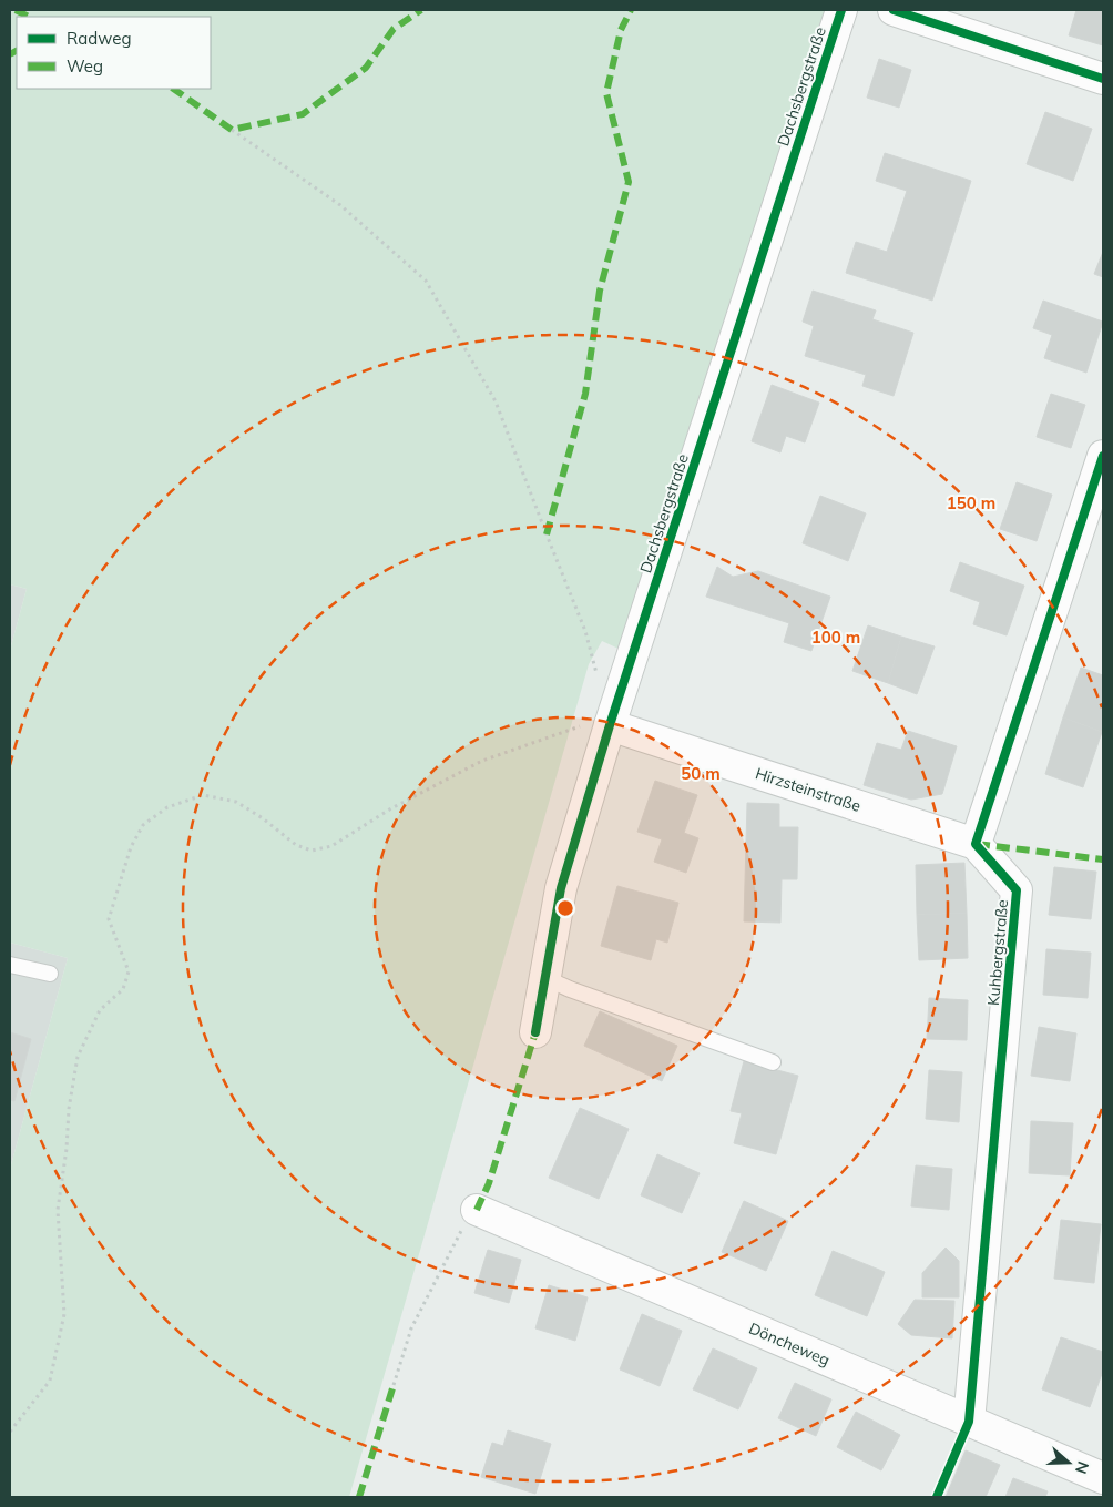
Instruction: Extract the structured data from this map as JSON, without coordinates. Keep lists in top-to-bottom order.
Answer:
{
  "streets": {
    "street": [
      "Dachsbergstraße",
      "Hirzsteinstraße",
      "Kuhbergstraße",
      "Döncheweg"
    ]
  },
  "crossings": [
    ["Dachsbergstraße", "Hirzsteinstraße"],
    ["Hirzsteinstraße", "Kuhbergstraße"],
    ["Kuhbergstraße", "Döncheweg"]
  ],
  "legend": ["Radweg", "Weg"],
  "north": "right",
  "rings": ["150 m", "100 m", "50 m"]
}
